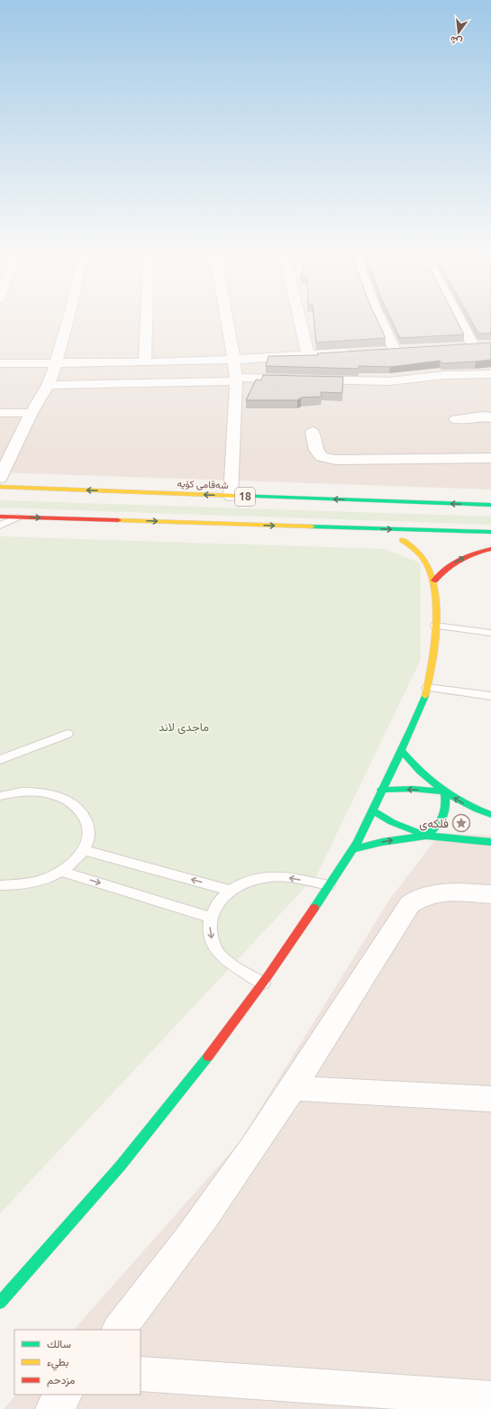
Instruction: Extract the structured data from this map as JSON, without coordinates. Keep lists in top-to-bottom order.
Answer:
{
  "streets": {
    "main road": ["شەقامی کۆیە", "18"]
  },
  "parks": ["ماجدی لاند"],
  "places": {
    "place": ["فلکەی"]
  },
  "legend": ["سالك", "بطيء", "مزدحم"],
  "north": "bottom"
}
